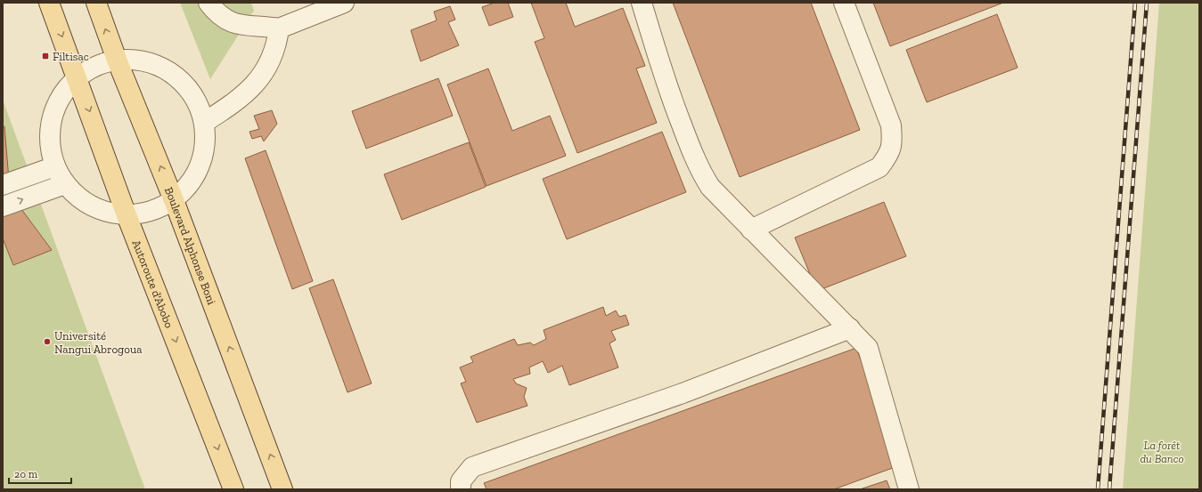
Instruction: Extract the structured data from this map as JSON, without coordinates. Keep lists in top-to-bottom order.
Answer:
{
  "streets": {
    "main road": ["Boulevard Alphonse Boni", "Autoroute d'Abobo"]
  },
  "one_way": ["Boulevard Alphonse Boni", "Autoroute d'Abobo"],
  "parks": ["La forêt du Banco"],
  "places": {
    "transit": ["Filtisac"],
    "other": ["Université Nangui Abrogoua"]
  },
  "scale_bar": "20 m"
}
